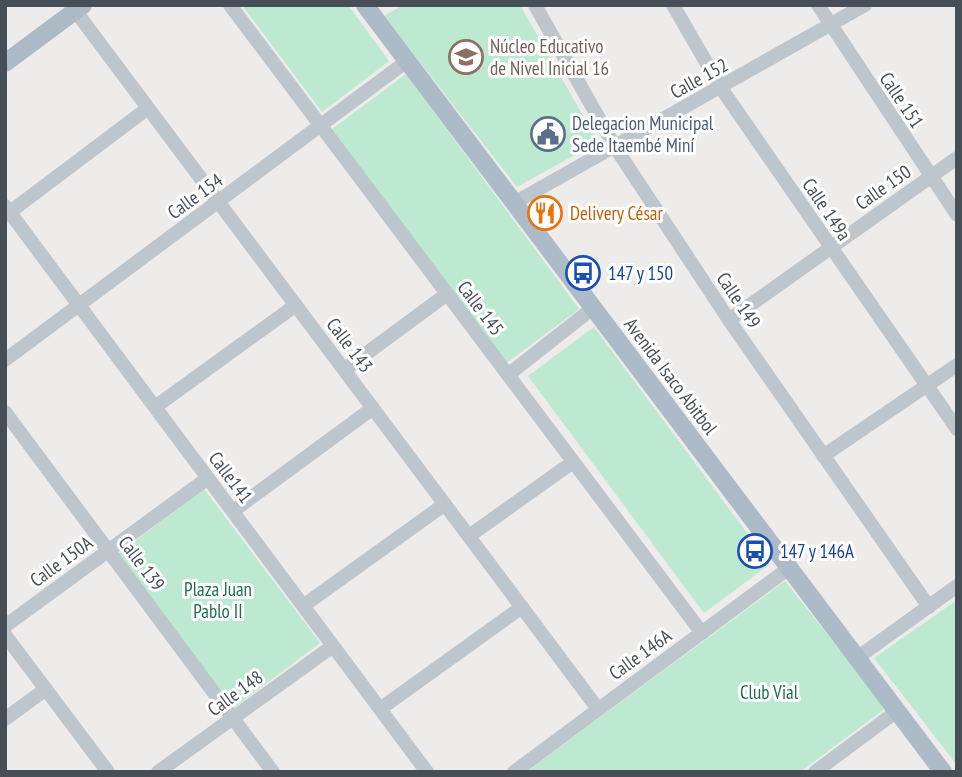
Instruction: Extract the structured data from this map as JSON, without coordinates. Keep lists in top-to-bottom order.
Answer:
{
  "streets": {
    "main road": ["Avenida Isaco Abitbol"],
    "street": [
      "Calle 152",
      "Calle 151",
      "Calle 150",
      "Calle 154",
      "Calle 149a",
      "Calle 149",
      "Calle 145",
      "Calle 143",
      "Calle141",
      "Calle 150A",
      "Calle 139",
      "Calle 146A",
      "Calle 148"
    ]
  },
  "crossings": [
    ["Calle 152", "Calle 151"],
    ["Calle 152", "Calle 149a"],
    ["Calle 152", "Calle 149"],
    ["Calle 152", "Avenida Isaco Abitbol"],
    ["Calle 151", "Calle 150"],
    ["Calle 150", "Calle 149a"],
    ["Calle 150", "Calle 149"],
    ["Calle 154", "Calle 145"],
    ["Calle 154", "Calle 143"],
    ["Calle 154", "Avenida Isaco Abitbol"],
    ["Calle 154", "Calle141"],
    ["Calle 145", "Calle 146A"],
    ["Calle 143", "Calle 146A"],
    ["Avenida Isaco Abitbol", "Calle 146A"],
    ["Calle141", "Calle 150A"],
    ["Calle141", "Calle 148"],
    ["Calle 150A", "Calle 139"],
    ["Calle 139", "Calle 148"]
  ],
  "parks": ["Plaza Juan Pablo II", "Club Vial"],
  "places": {
    "school or university": ["Núcleo Educativo de Nivel Inicial 16"],
    "public building": ["Delegacion Municipal Sede Itaembé Miní"],
    "restaurant": ["Delivery César"],
    "bus stop": ["147 y 150", "147 y 146A"]
  }
}
